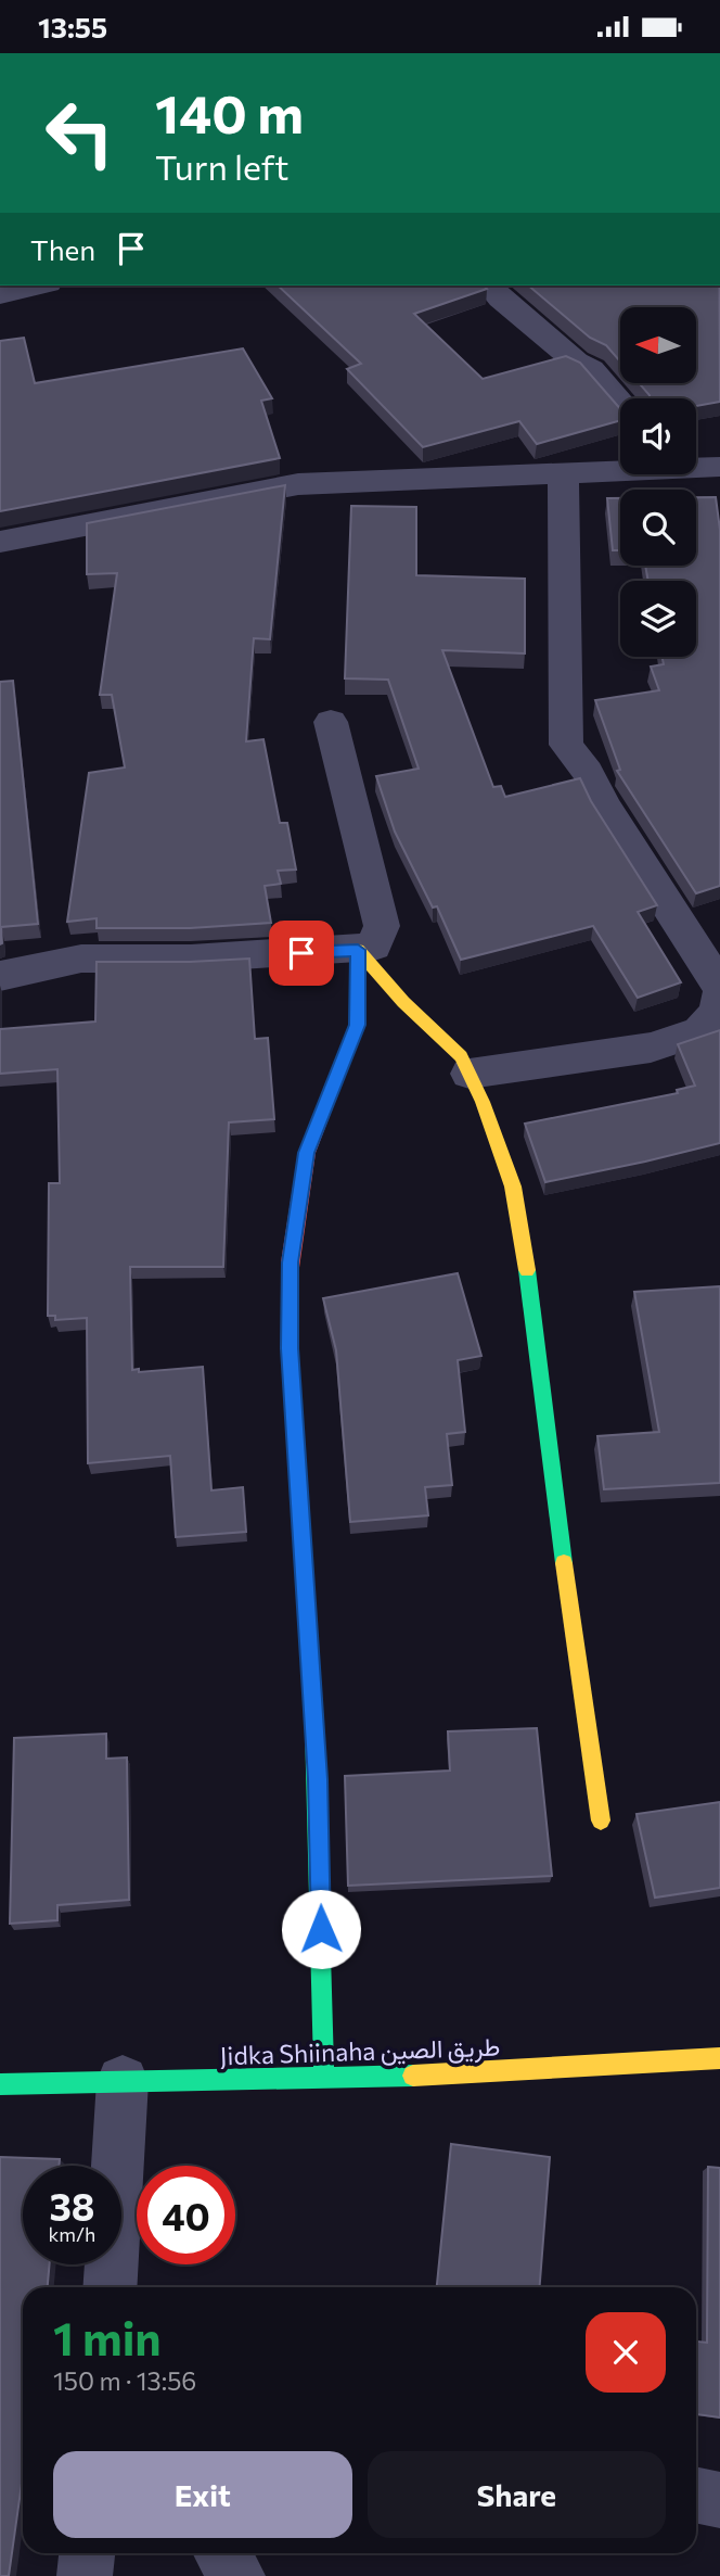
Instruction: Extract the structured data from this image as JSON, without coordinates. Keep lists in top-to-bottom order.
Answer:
{
  "streets": {
    "street": ["Jidka Shiinaha طريق الصين"]
  },
  "north": "left",
  "page": {
    "status": "13:55",
    "turn": ["140 m", "Turn left"],
    "then": "Then",
    "speed": "38 km/h",
    "limit": "40",
    "heading": ["1 min", "150 m · 13:56"],
    "buttons": ["Exit", "Share"]
  }
}
